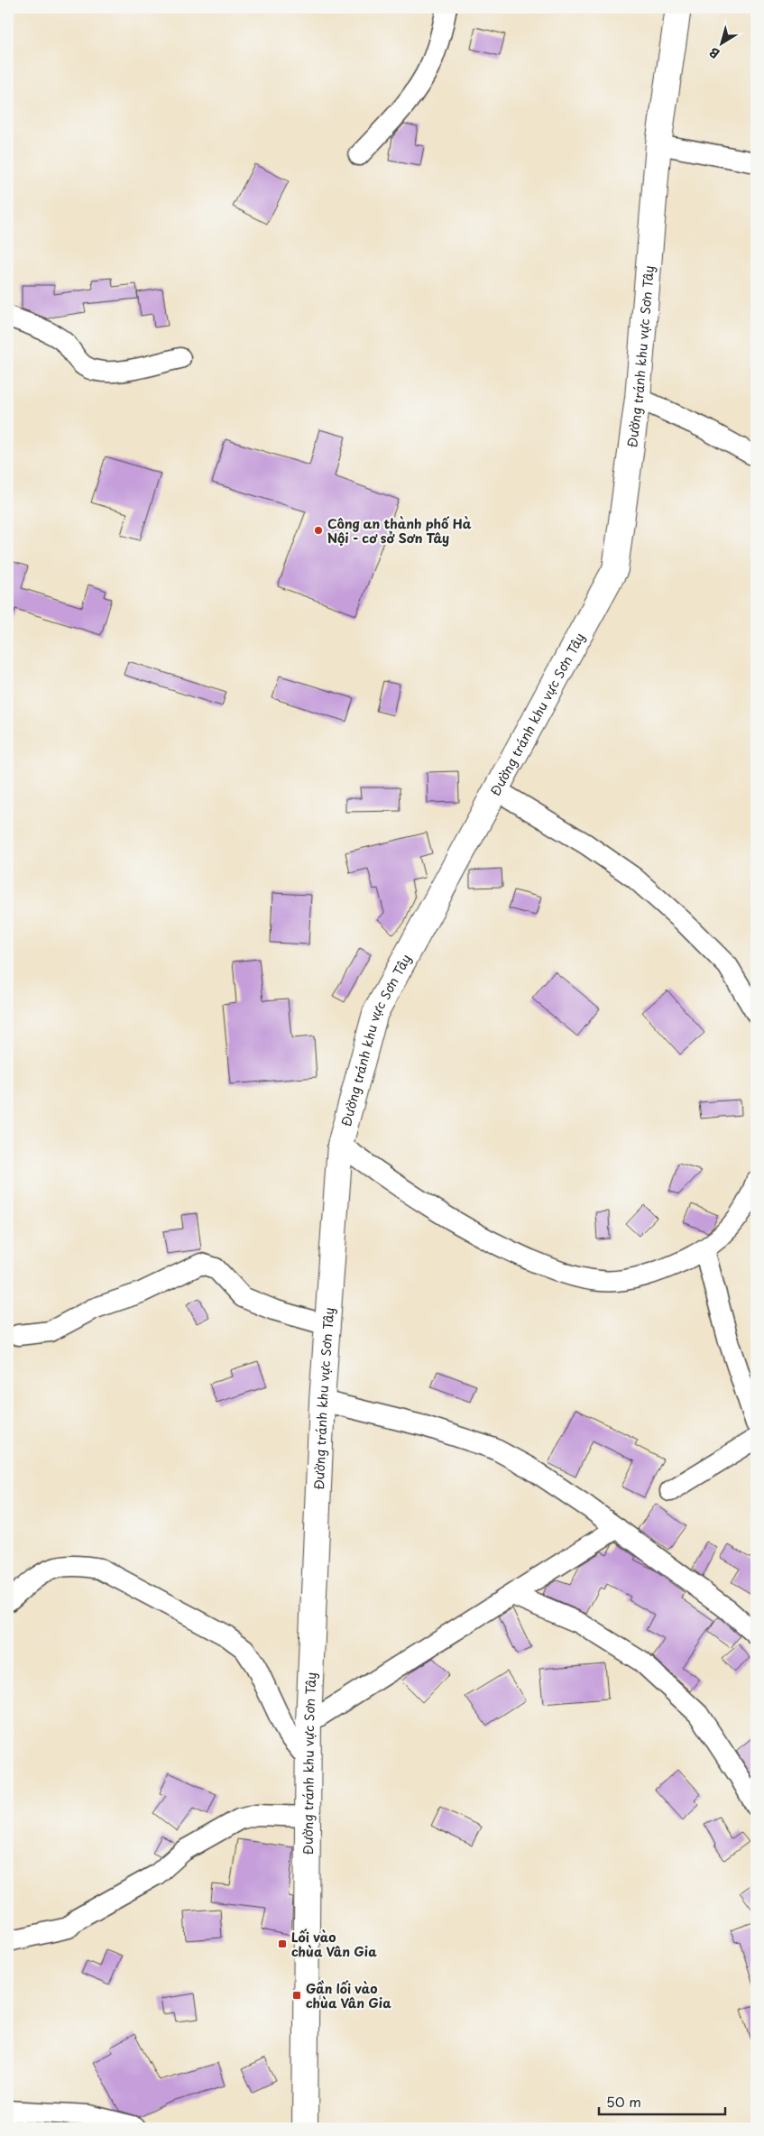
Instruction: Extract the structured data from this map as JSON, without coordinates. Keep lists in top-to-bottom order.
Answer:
{
  "streets": {
    "highway": ["Đường tránh khu vực Sơn Tây"]
  },
  "places": {
    "other": ["Công an thành phố Hà Nội - cơ sở Sơn Tây"],
    "transit": ["Lối vào chùa Vân Gia", "Gần lối vào chùa Vân Gia"]
  },
  "scale_bar": "50 m",
  "north": "bottom left"
}
